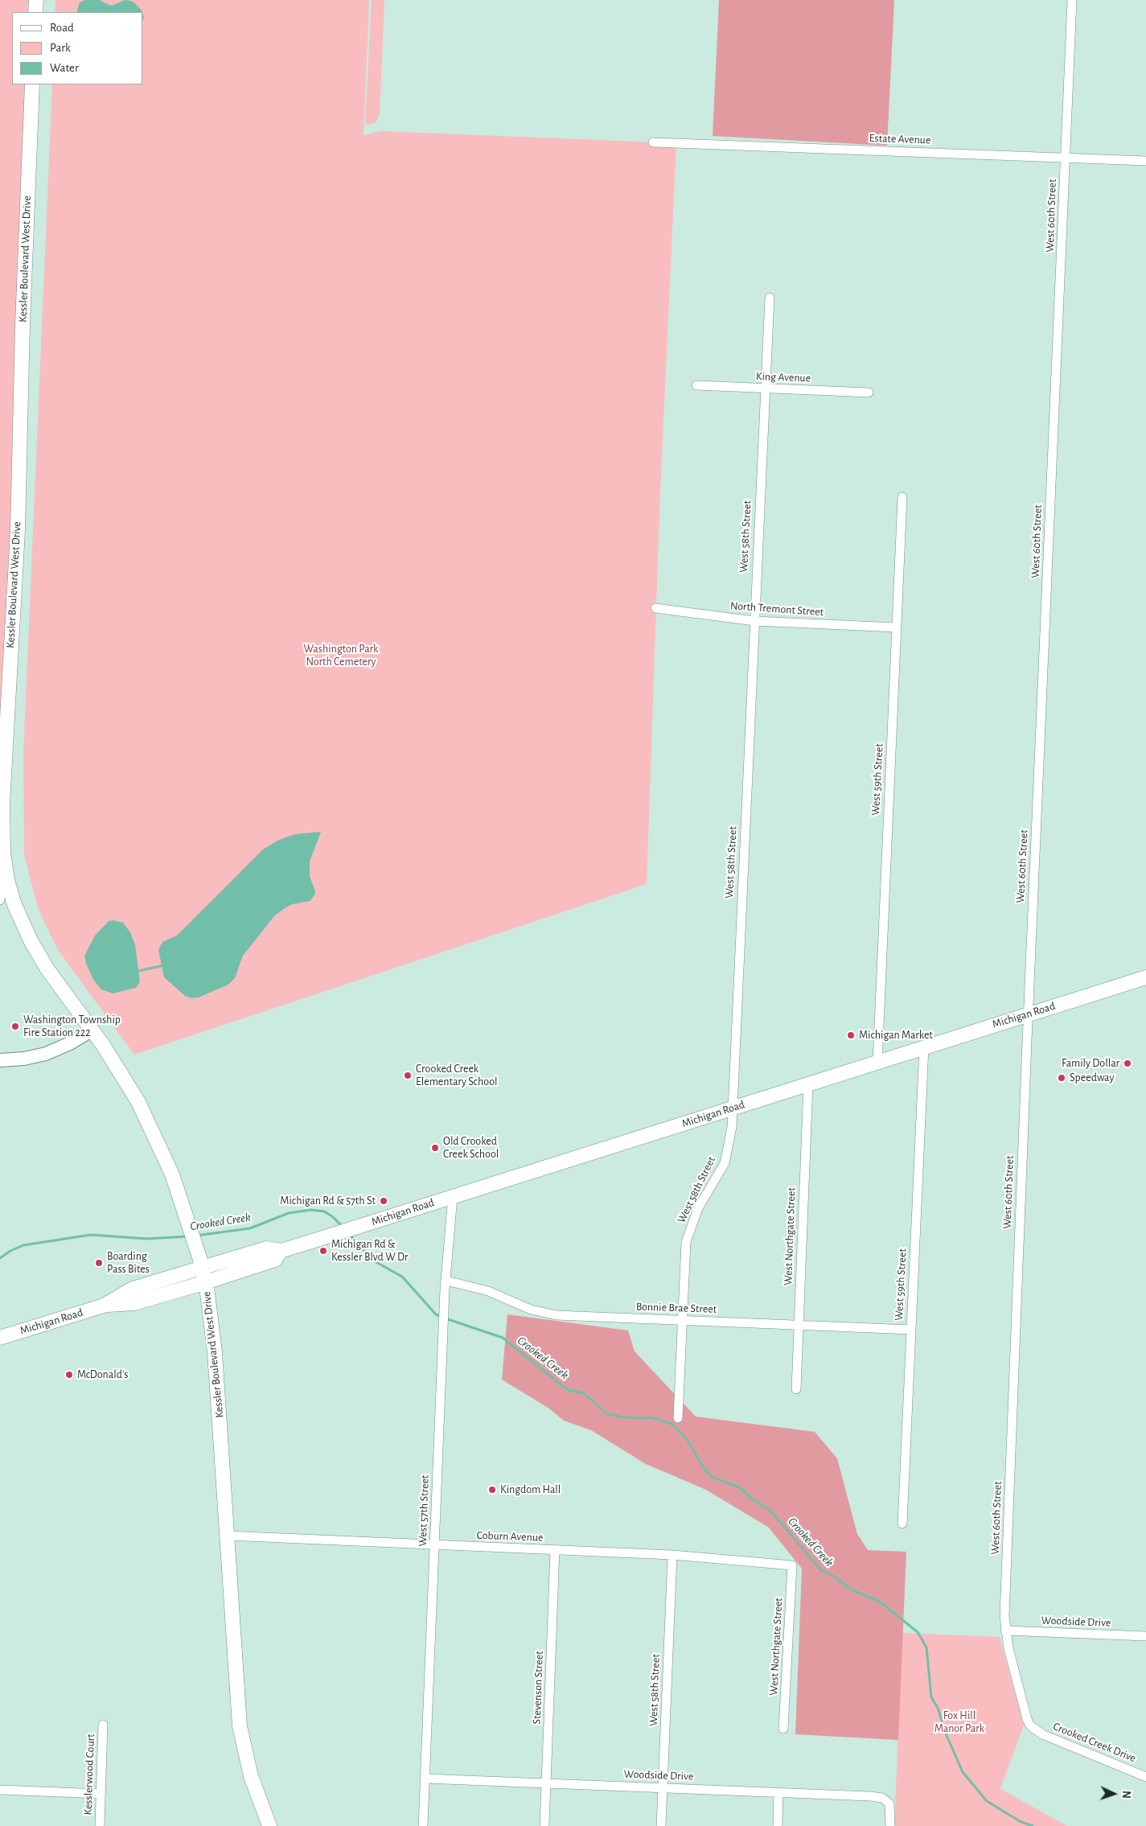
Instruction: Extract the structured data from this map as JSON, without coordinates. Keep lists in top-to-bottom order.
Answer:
{
  "streets": {
    "main road": ["Kessler Boulevard West Drive", "Michigan Road"],
    "street": [
      "Estate Avenue",
      "West 60th Street",
      "King Avenue",
      "West 58th Street",
      "North Tremont Street",
      "West 59th Street",
      "West Northgate Street",
      "Bonnie Brae Street",
      "West 57th Street",
      "Coburn Avenue",
      "Woodside Drive",
      "Stevenson Street",
      "Crooked Creek Drive",
      "Kesslerwood Court"
    ]
  },
  "crossings": [
    ["Estate Avenue", "West 60th Street"],
    ["West 60th Street", "Michigan Road"],
    ["West 60th Street", "Woodside Drive"],
    ["West 60th Street", "Crooked Creek Drive"],
    ["Kessler Boulevard West Drive", "Michigan Road"],
    ["Kessler Boulevard West Drive", "Coburn Avenue"],
    ["King Avenue", "West 58th Street"],
    ["West 58th Street", "North Tremont Street"],
    ["West 58th Street", "Michigan Road"],
    ["West 58th Street", "Bonnie Brae Street"],
    ["West 58th Street", "Coburn Avenue"],
    ["West 58th Street", "Woodside Drive"],
    ["North Tremont Street", "West 59th Street"],
    ["West 59th Street", "Michigan Road"],
    ["West 59th Street", "Bonnie Brae Street"],
    ["Michigan Road", "West Northgate Street"],
    ["Michigan Road", "West 57th Street"],
    ["West Northgate Street", "Bonnie Brae Street"],
    ["West Northgate Street", "Coburn Avenue"],
    ["Bonnie Brae Street", "West 57th Street"],
    ["West 57th Street", "Coburn Avenue"],
    ["West 57th Street", "Woodside Drive"],
    ["Coburn Avenue", "Stevenson Street"],
    ["Woodside Drive", "Stevenson Street"]
  ],
  "water": ["Crooked Creek"],
  "parks": ["Washington Park North Cemetery", "Fox Hill Manor Park"],
  "places": [
    "Washington Township Fire Station 222",
    "Michigan Market",
    "Family Dollar",
    "Crooked Creek Elementary School",
    "Speedway",
    "Old Crooked Creek School",
    "Michigan Rd & 57th St",
    "Michigan Rd & Kessler Blvd W Dr",
    "Boarding Pass Bites",
    "McDonald's",
    "Kingdom Hall"
  ],
  "legend": ["Road", "Park", "Water"],
  "north": "right"
}
